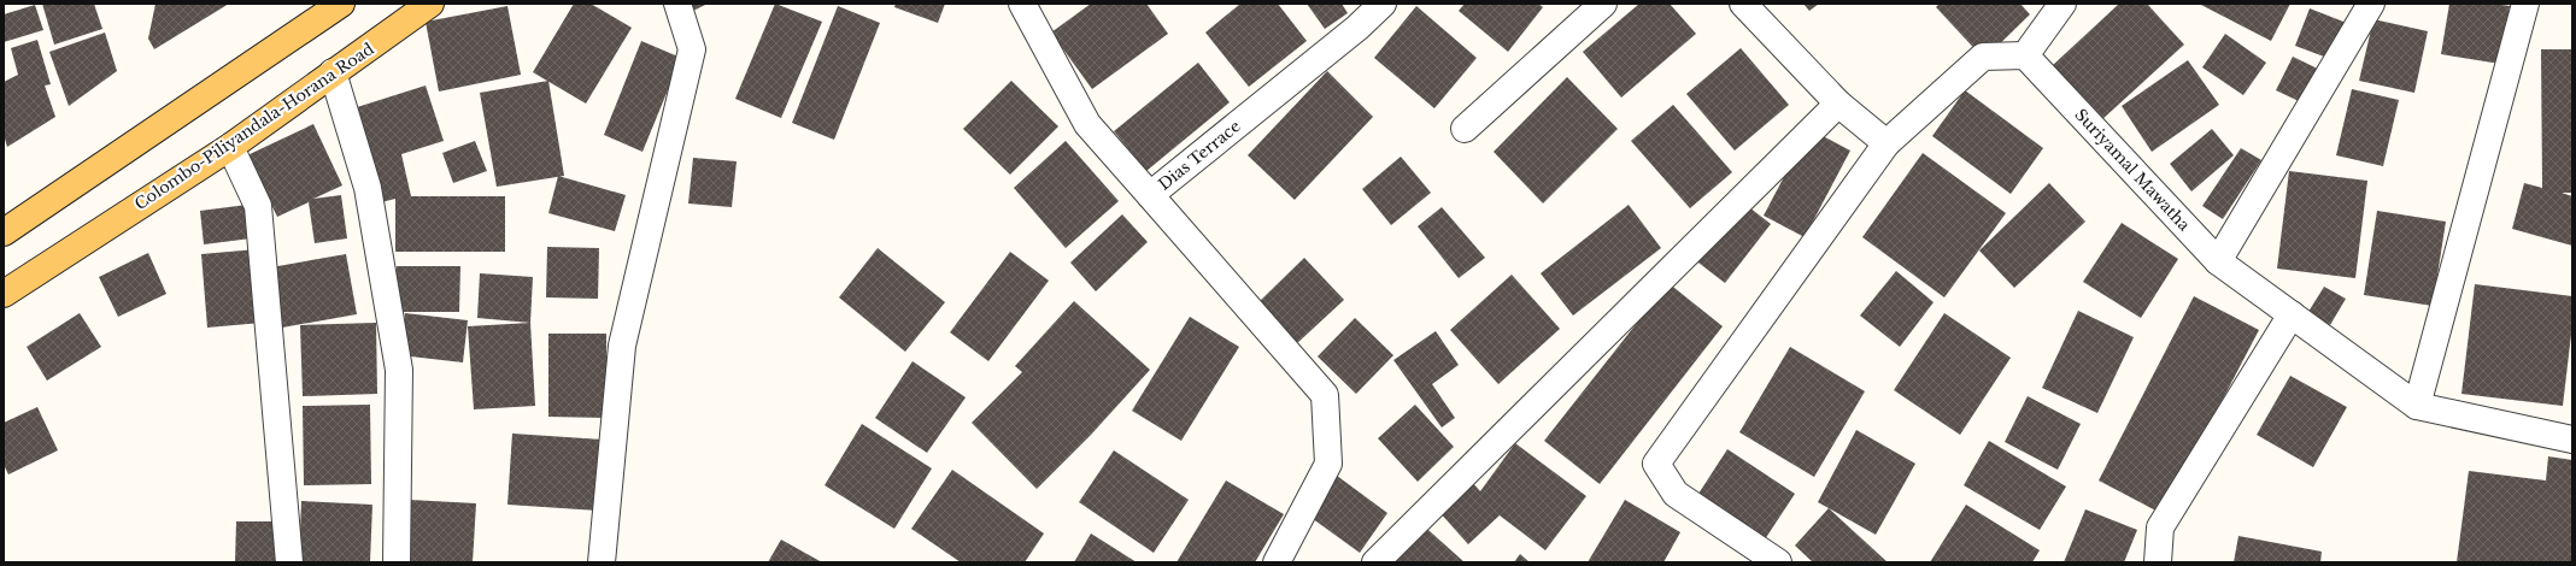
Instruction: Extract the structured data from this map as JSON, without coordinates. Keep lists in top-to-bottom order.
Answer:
{
  "streets": {
    "main road": ["Colombo-Piliyandala-Horana Road"],
    "street": ["Dias Terrace", "Suriyamal Mawatha"]
  }
}
